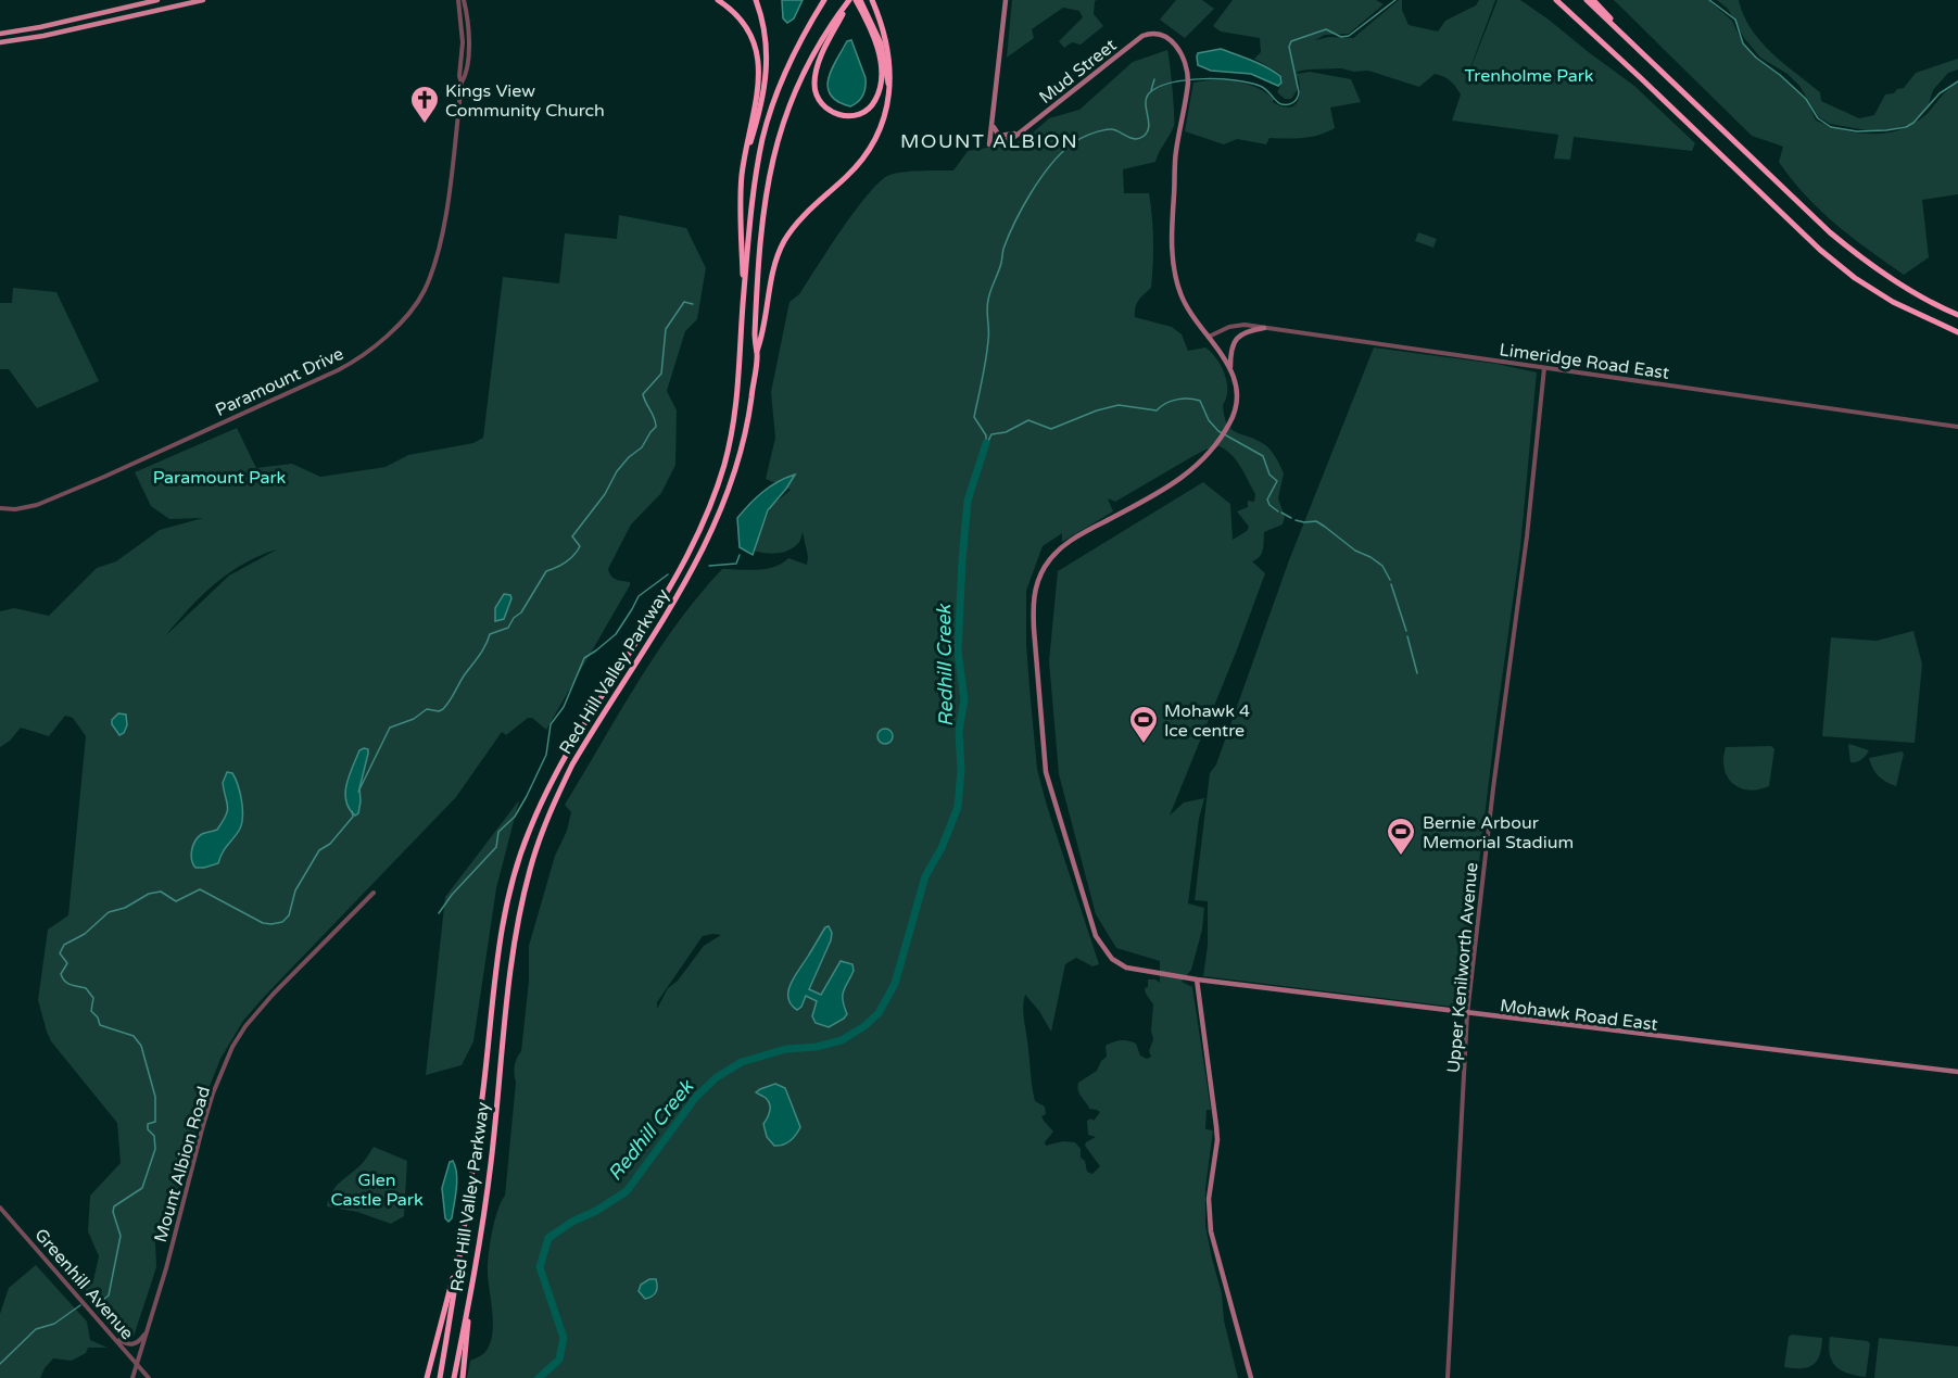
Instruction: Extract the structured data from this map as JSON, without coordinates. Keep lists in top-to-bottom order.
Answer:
{
  "streets": {
    "highway": ["Red Hill Valley Parkway"],
    "main road": ["Mud Street", "Mohawk Road East"],
    "street": [
      "Limeridge Road East",
      "Paramount Drive",
      "Upper Kenilworth Avenue",
      "Mount Albion Road",
      "Greenhill Avenue"
    ]
  },
  "crossings": [
    ["Mud Street", "Limeridge Road East"],
    ["Limeridge Road East", "Upper Kenilworth Avenue"],
    ["Upper Kenilworth Avenue", "Mohawk Road East"],
    ["Mount Albion Road", "Greenhill Avenue"]
  ],
  "districts": ["MOUNT ALBION"],
  "water": ["Redhill Creek"],
  "parks": ["Trenholme Park", "Paramount Park", "Glen Castle Park"],
  "places": {
    "church": ["Kings View Community Church"],
    "sports": ["Mohawk 4 Ice centre", "Bernie Arbour Memorial Stadium"]
  }
}
